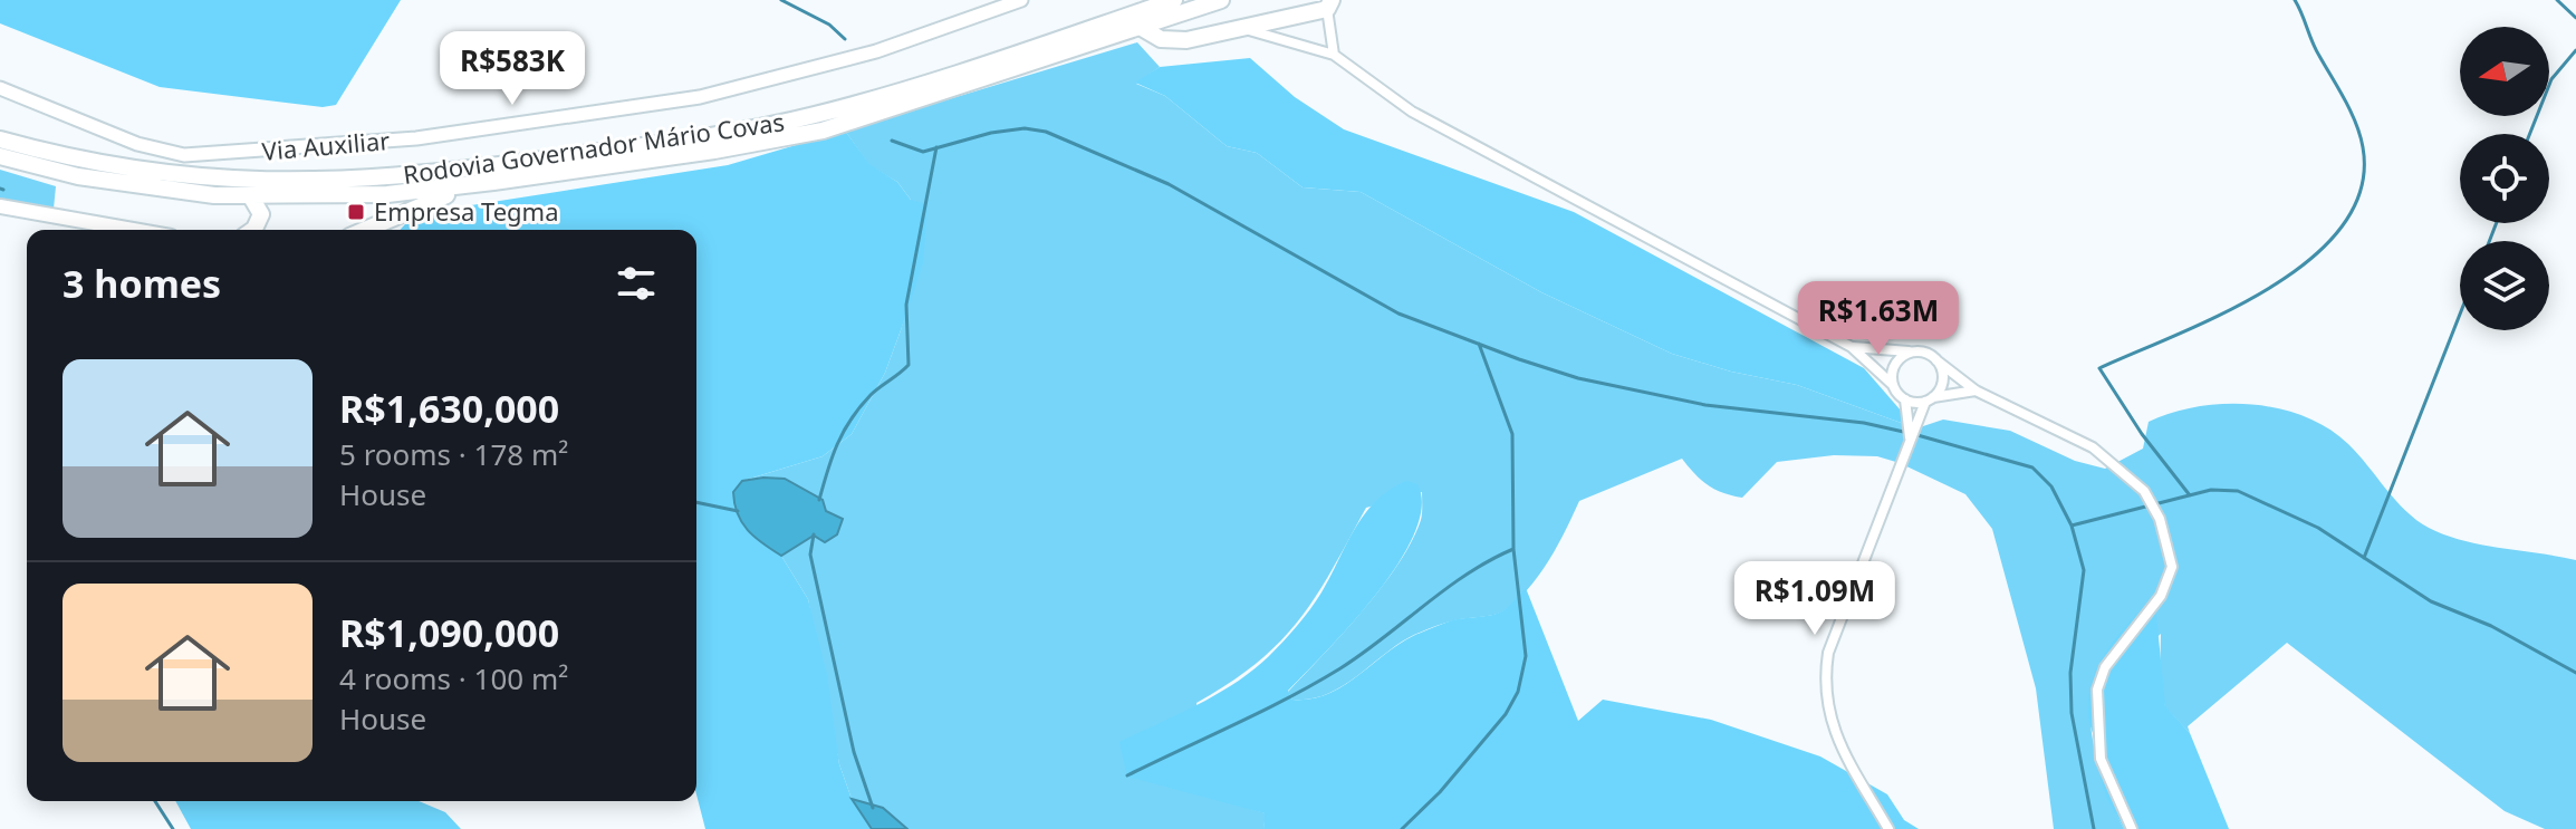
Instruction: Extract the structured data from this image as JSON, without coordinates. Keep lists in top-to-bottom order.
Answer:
{
  "streets": {
    "highway": ["Rodovia Governador Mário Covas"],
    "street": ["Via Auxiliar"]
  },
  "places": {
    "transit": ["Empresa Tegma"]
  },
  "north": "left",
  "page": {
    "price": ["R$583K", "R$1.63M", "R$1.09M"],
    "heading": "3 homes",
    "list": [
      {
        "name": "R$1,630,000",
        "note": "5 rooms · 178 m² · House"
      },
      {
        "name": "R$1,090,000",
        "note": "4 rooms · 100 m² · House"
      }
    ]
  }
}
